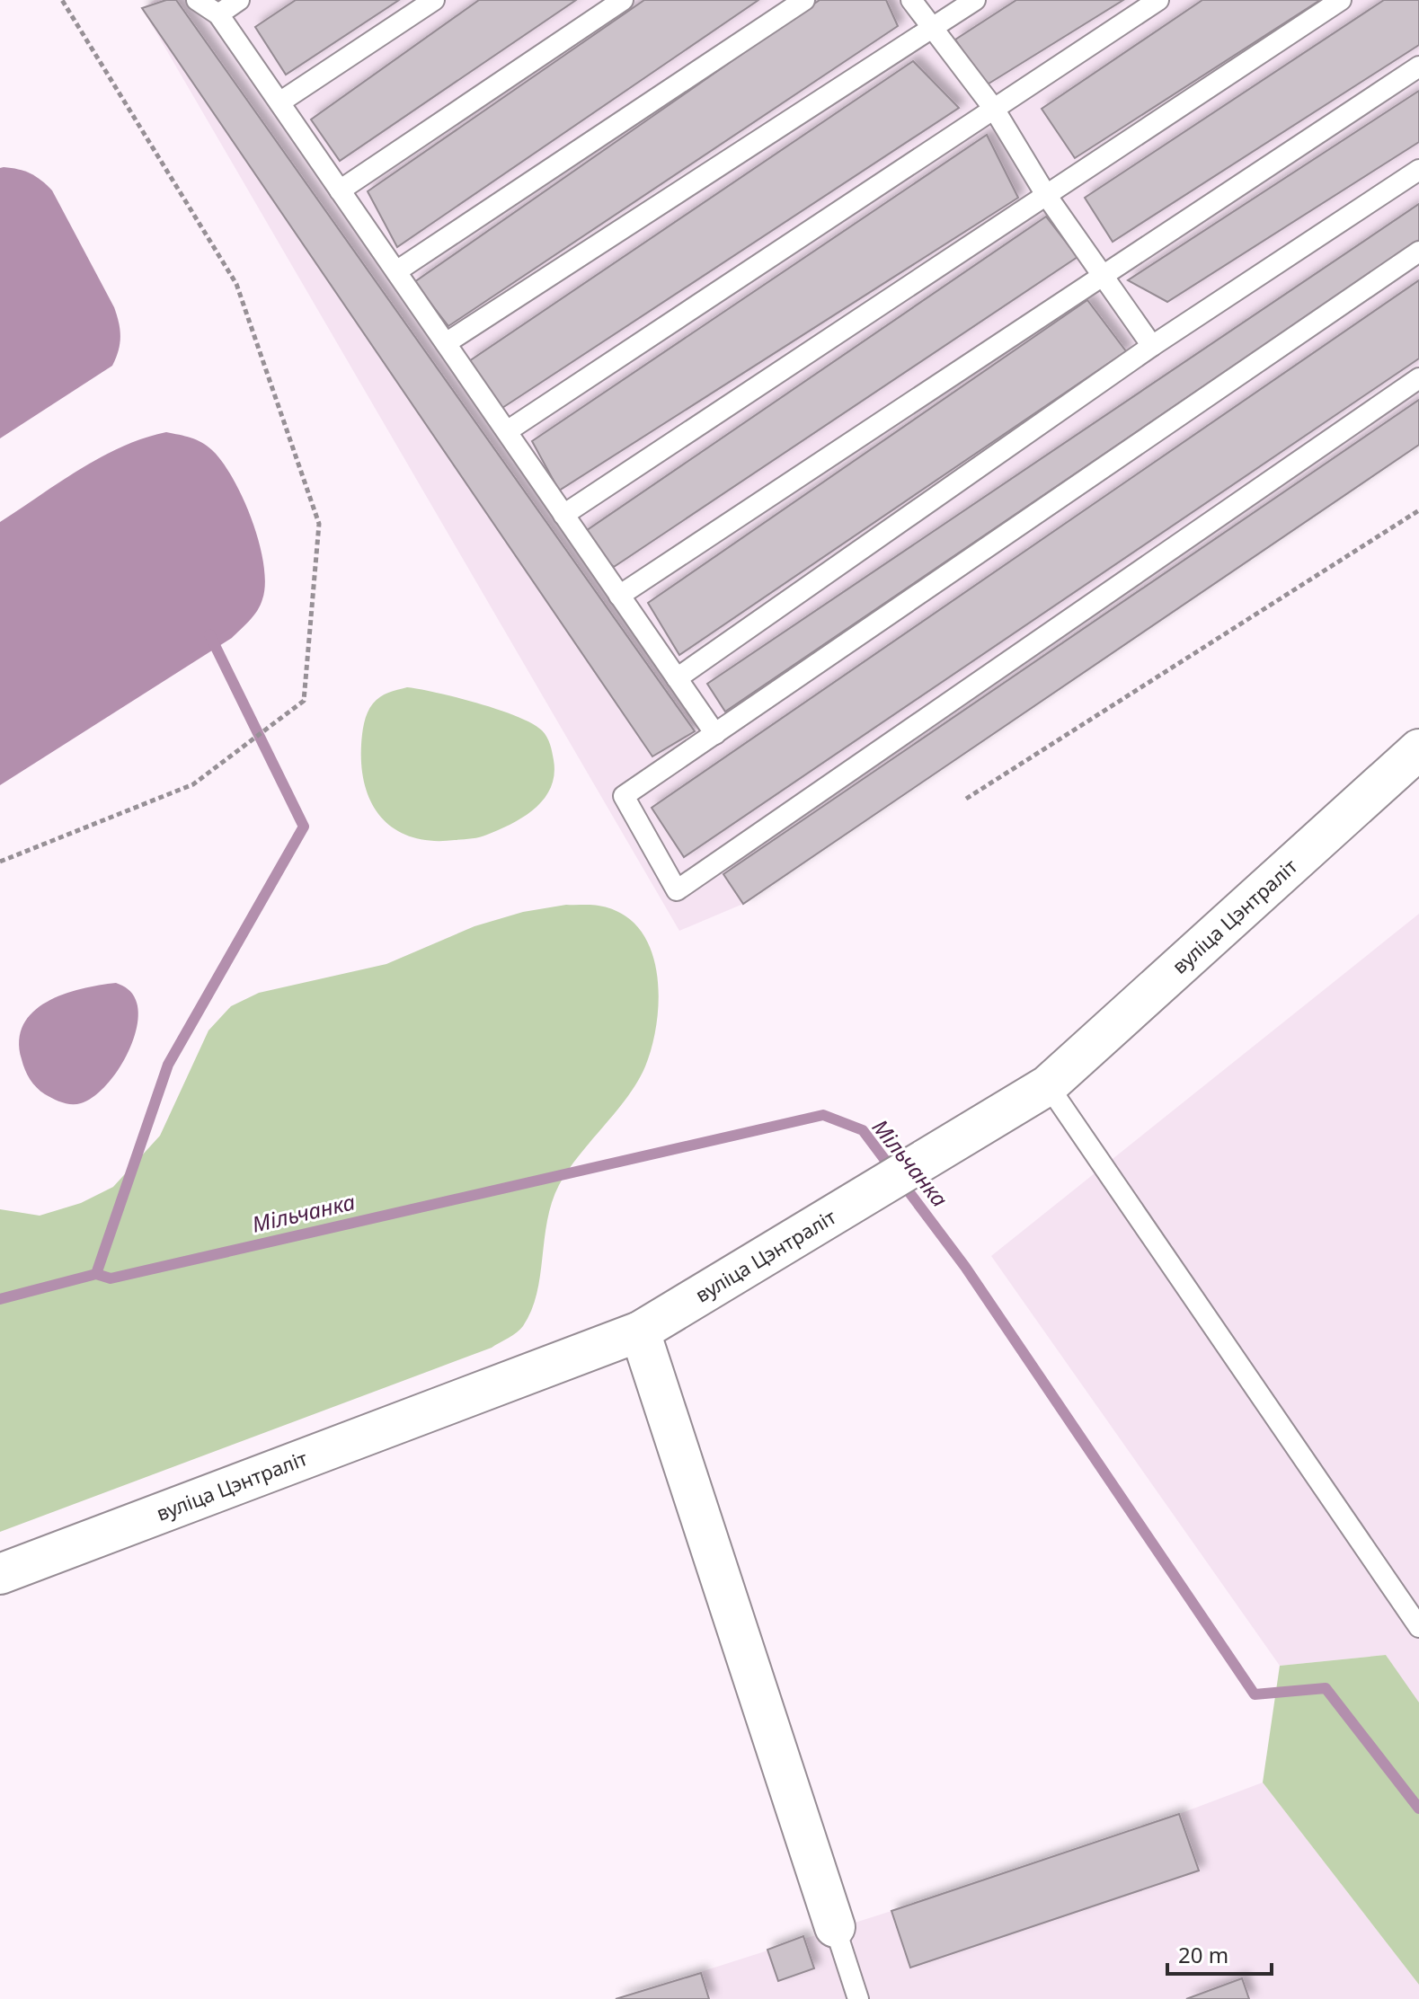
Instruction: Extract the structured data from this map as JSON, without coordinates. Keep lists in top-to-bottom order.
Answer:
{
  "streets": {
    "street": ["вуліца Цэнтраліт"]
  },
  "water": ["Мільчанка"],
  "scale_bar": "20 m"
}
